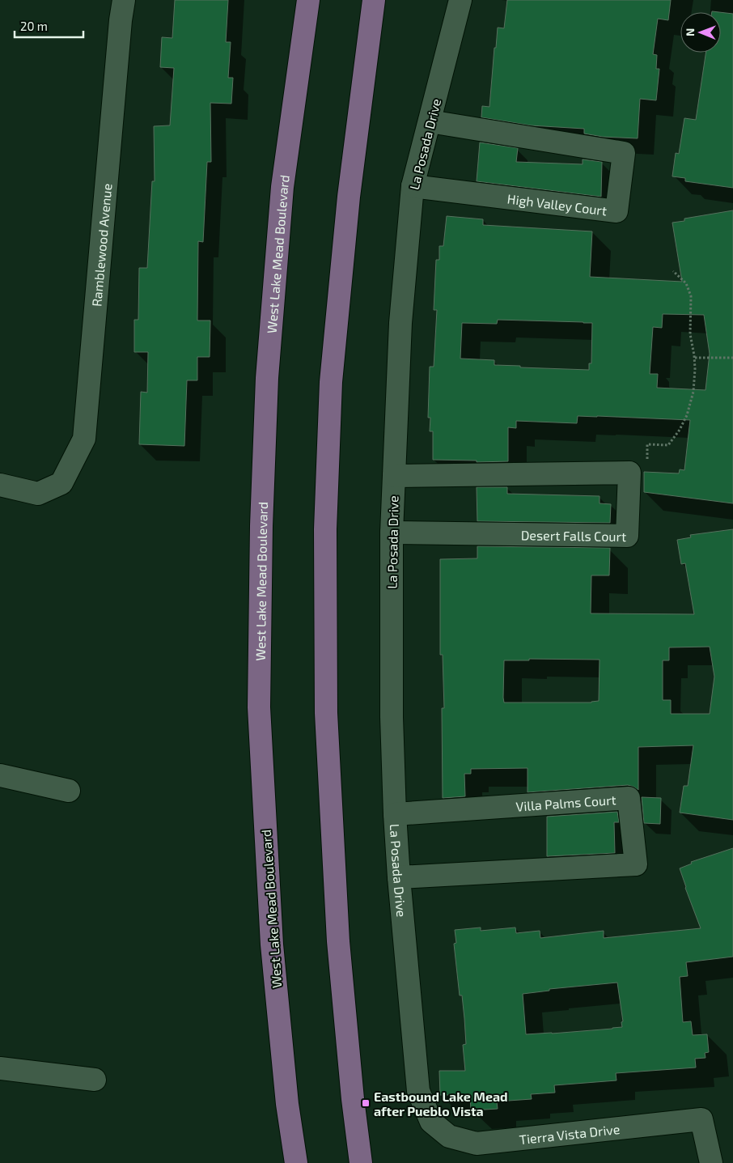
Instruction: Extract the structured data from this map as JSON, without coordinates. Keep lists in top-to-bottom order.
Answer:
{
  "streets": {
    "main road": ["West Lake Mead Boulevard"],
    "street": [
      "La Posada Drive",
      "High Valley Court",
      "Ramblewood Avenue",
      "Desert Falls Court",
      "Villa Palms Court",
      "Tierra Vista Drive"
    ]
  },
  "crossings": [
    ["La Posada Drive", "High Valley Court"],
    ["La Posada Drive", "Desert Falls Court"],
    ["La Posada Drive", "Villa Palms Court"],
    ["La Posada Drive", "Tierra Vista Drive"]
  ],
  "places": {
    "transit": ["Eastbound Lake Mead after Pueblo Vista"]
  },
  "scale_bar": "20 m",
  "north": "left"
}
